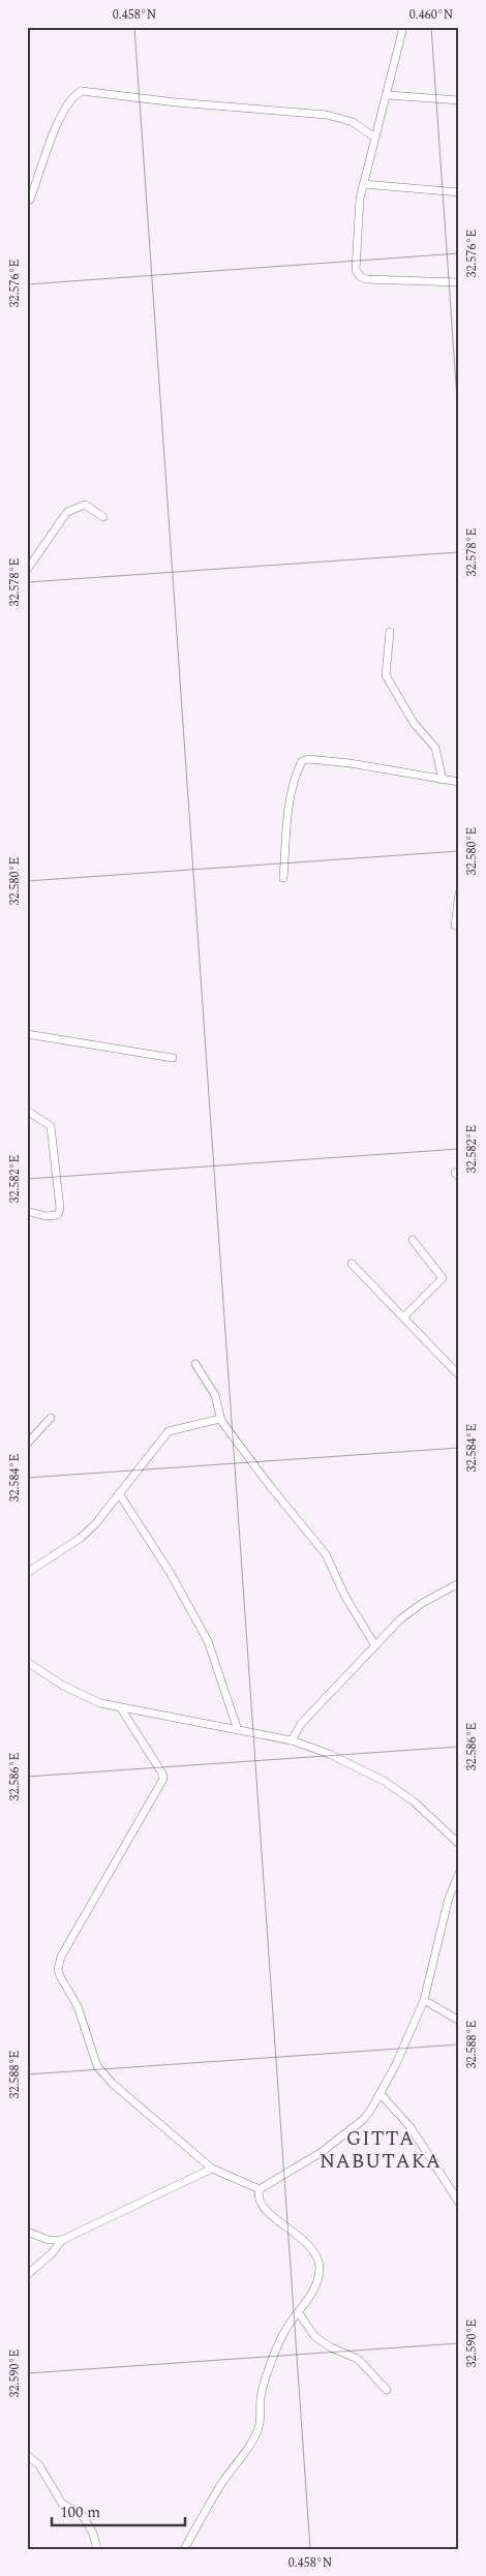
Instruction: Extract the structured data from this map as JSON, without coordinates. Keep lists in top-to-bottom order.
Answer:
{
  "districts": ["GITTA NABUTAKA"],
  "scale_bar": "100 m",
  "coordinates": [
    "0.458°N",
    "0.460°N",
    "32.576°E",
    "32.578°E",
    "32.580°E",
    "32.582°E",
    "32.584°E",
    "32.586°E",
    "32.588°E",
    "32.590°E"
  ]
}
